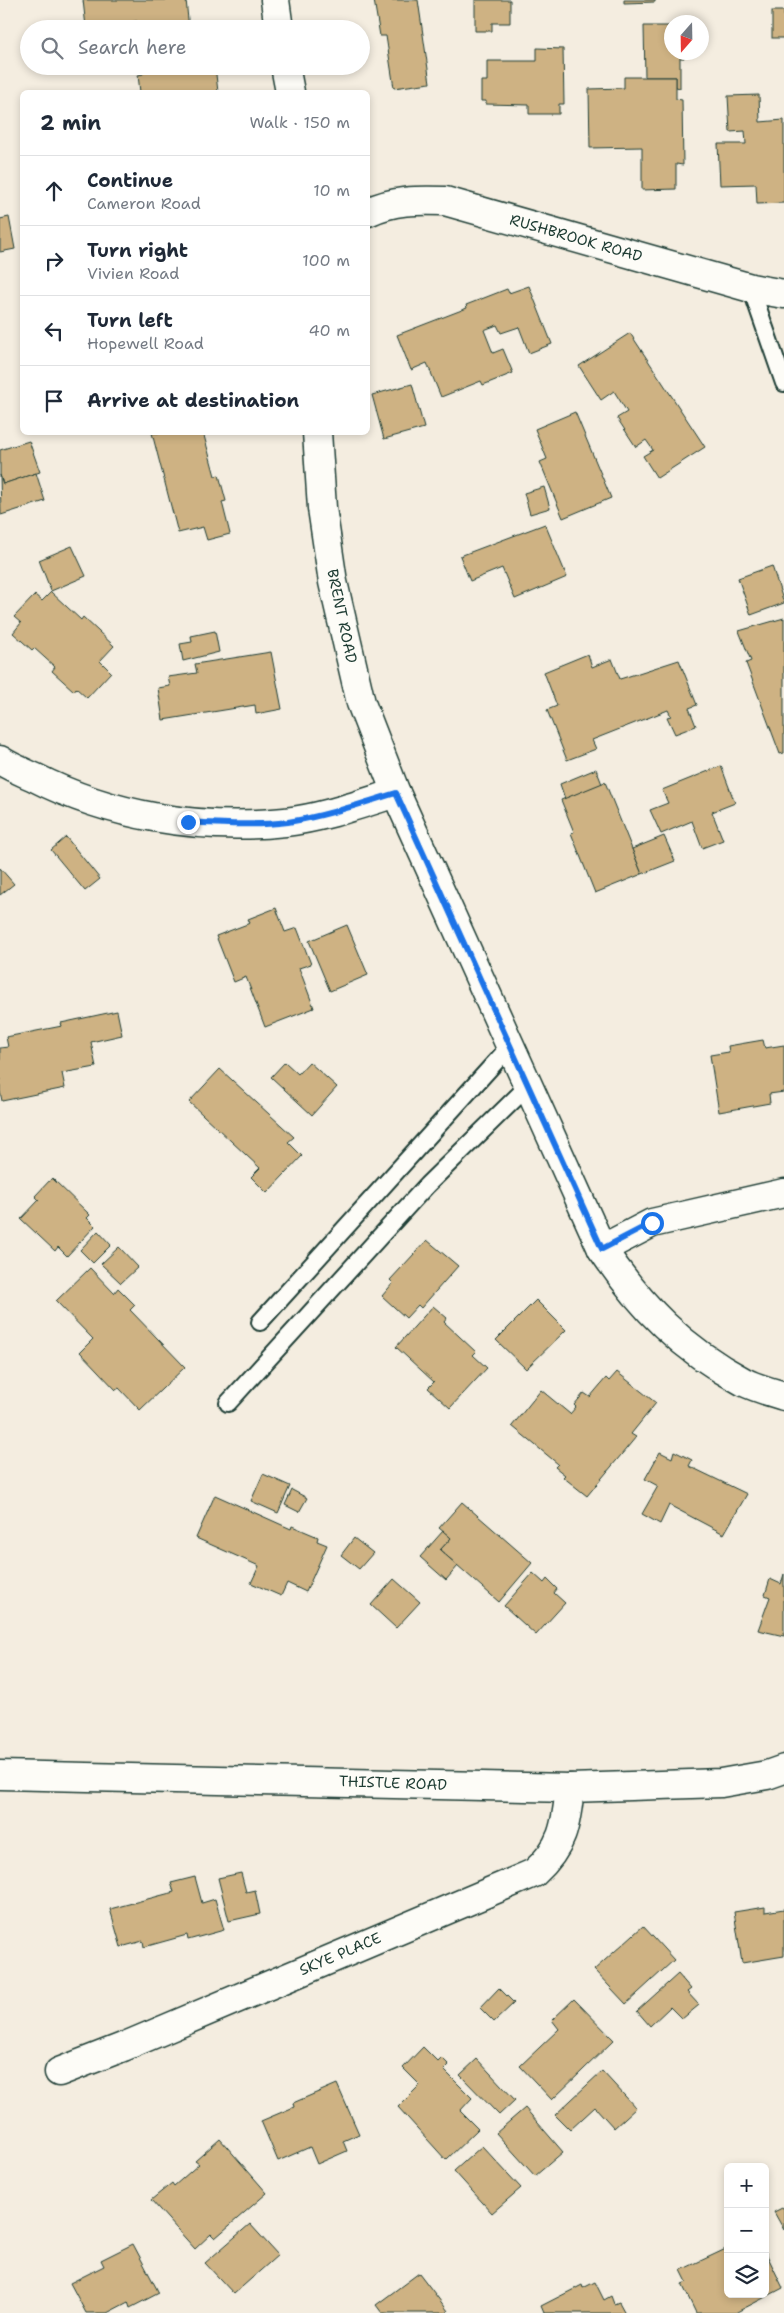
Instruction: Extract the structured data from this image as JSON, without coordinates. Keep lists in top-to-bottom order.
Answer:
{
  "streets": {
    "street": [
      "RUSHBROOK ROAD",
      "BRENT ROAD",
      "THISTLE ROAD",
      "SKYE PLACE"
    ]
  },
  "crossings": [
    ["THISTLE ROAD", "SKYE PLACE"]
  ],
  "north": "bottom",
  "page": {
    "search": "Search here",
    "heading": ["2 min", "Walk · 150 m"],
    "list": [
      ["Continue", "Cameron Road", "10 m"],
      ["Turn right", "Vivien Road", "100 m"],
      ["Turn left", "Hopewell Road", "40 m"],
      "Arrive at destination"
    ],
    "map_buttons": ["+", "−"]
  }
}
